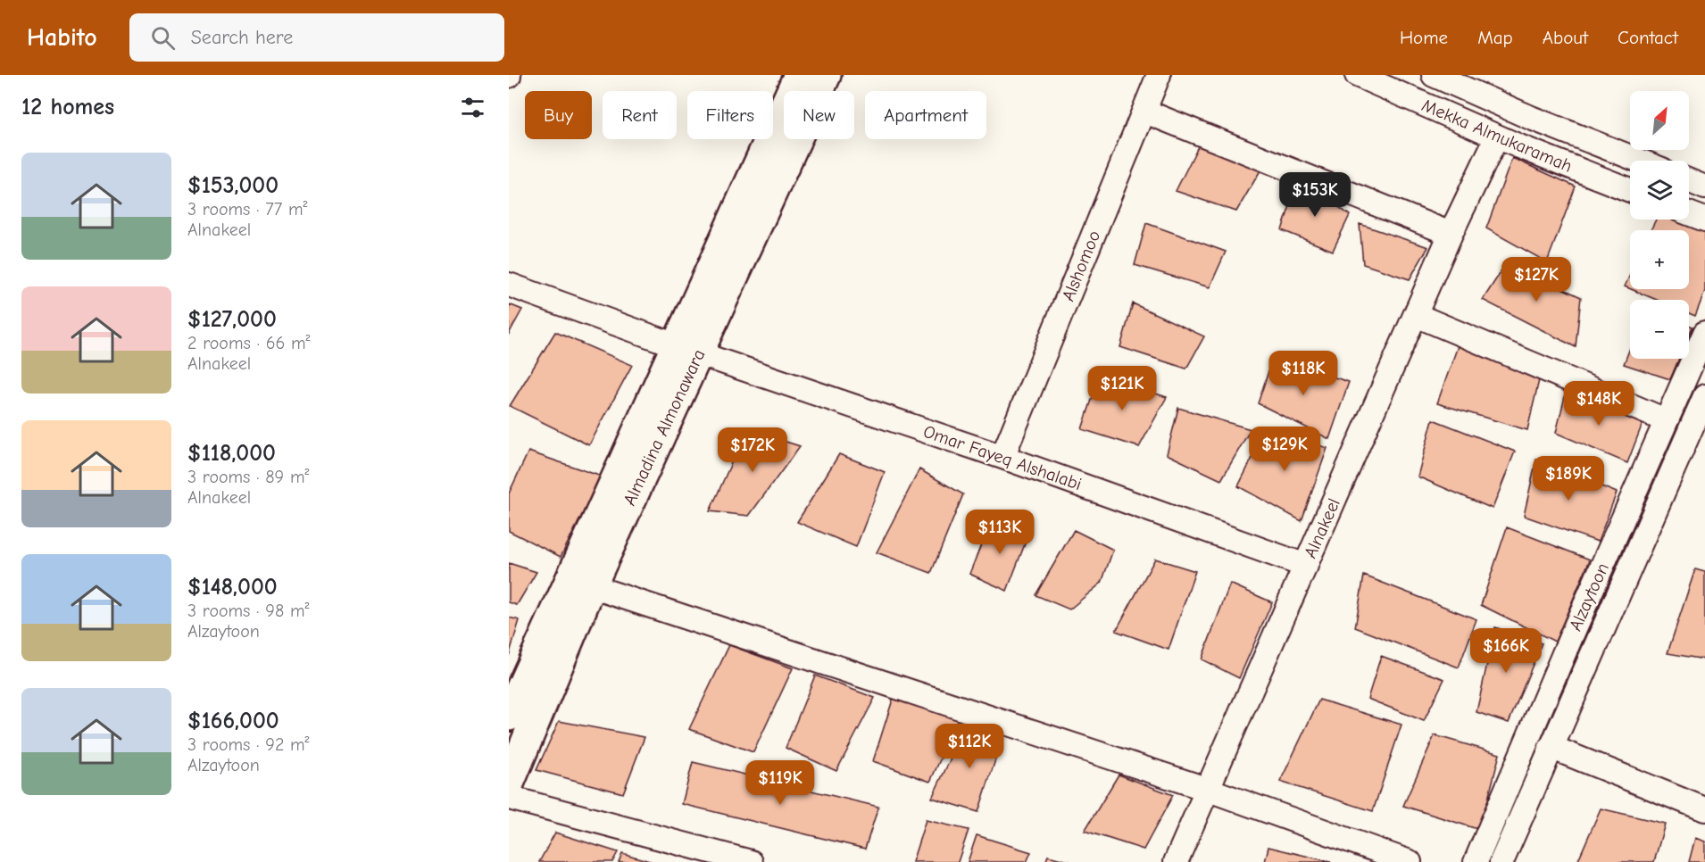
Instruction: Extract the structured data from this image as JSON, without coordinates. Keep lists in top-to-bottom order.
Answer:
{
  "streets": {
    "main road": ["Almadina Almonawara"],
    "street": [
      "Mekka Almukaramah",
      "Alshomoo",
      "Omar Fayeq Alshalabi",
      "Alnakeel",
      "Alzaytoon"
    ]
  },
  "crossings": [
    ["Mekka Almukaramah", "Alnakeel"],
    ["Alshomoo", "Omar Fayeq Alshalabi"],
    ["Almadina Almonawara", "Omar Fayeq Alshalabi"],
    ["Omar Fayeq Alshalabi", "Alnakeel"]
  ],
  "north": "top right",
  "page": {
    "header": "Habito",
    "search": "Search here",
    "nav": [
      "Home",
      "Map",
      "About",
      "Contact"
    ],
    "heading": "12 homes",
    "map_buttons": ["+", "−"],
    "chip": [
      "Buy",
      "Rent",
      "Filters",
      "New",
      "Apartment"
    ],
    "list": [
      {
        "name": "$153,000",
        "note": "3 rooms · 77 m² · Alnakeel"
      },
      {
        "name": "$127,000",
        "note": "2 rooms · 66 m² · Alnakeel"
      },
      {
        "name": "$118,000",
        "note": "3 rooms · 89 m² · Alnakeel"
      },
      {
        "name": "$148,000",
        "note": "3 rooms · 98 m² · Alzaytoon"
      },
      {
        "name": "$166,000",
        "note": "3 rooms · 92 m² · Alzaytoon"
      }
    ],
    "price": [
      "$153K",
      "$127K",
      "$118K",
      "$121K",
      "$148K",
      "$129K",
      "$172K",
      "$189K",
      "$113K",
      "$166K",
      "$112K",
      "$119K"
    ]
  }
}
